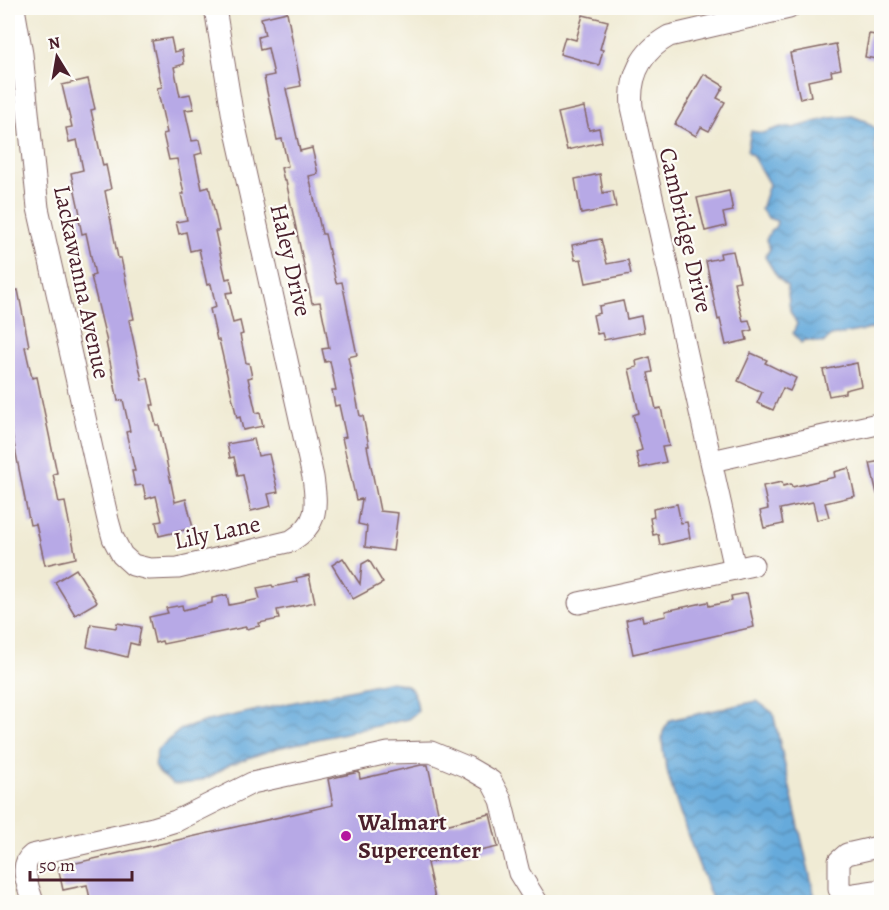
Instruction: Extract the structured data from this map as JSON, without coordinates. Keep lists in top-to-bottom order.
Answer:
{
  "streets": {
    "street": [
      "Cambridge Drive",
      "Haley Drive",
      "Lackawanna Avenue",
      "Lily Lane"
    ]
  },
  "crossings": [
    ["Haley Drive", "Lily Lane"],
    ["Lackawanna Avenue", "Lily Lane"]
  ],
  "places": ["Walmart Supercenter"],
  "scale_bar": "50 m",
  "north": "top"
}
